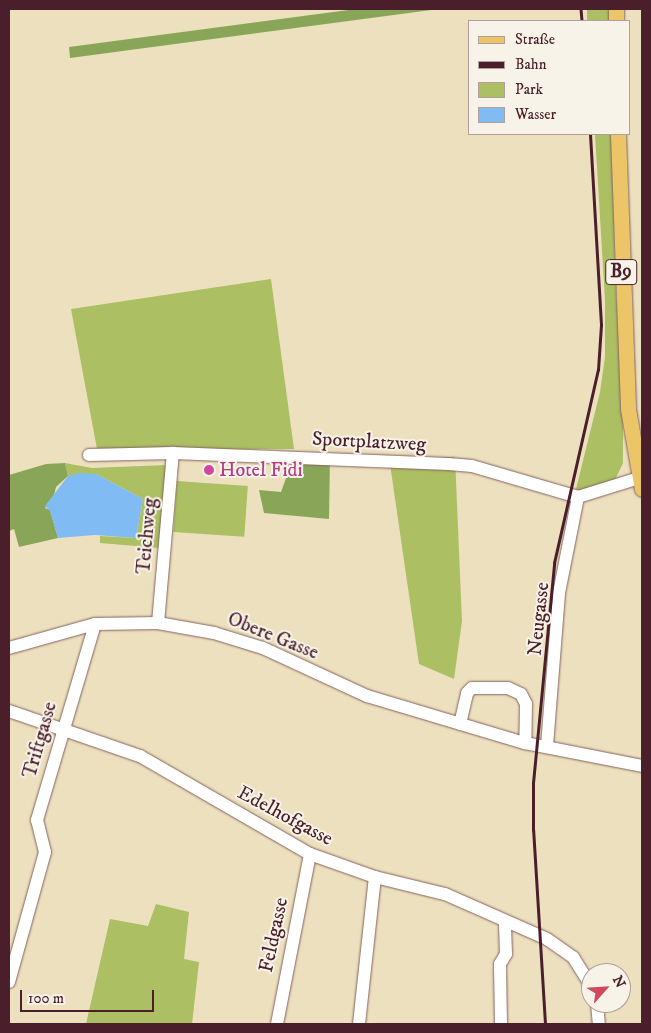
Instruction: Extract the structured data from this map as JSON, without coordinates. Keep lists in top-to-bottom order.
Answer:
{
  "streets": {
    "main road": ["B9"],
    "street": [
      "Sportplatzweg",
      "Teichweg",
      "Neugasse",
      "Obere Gasse",
      "Triftgasse",
      "Edelhofgasse",
      "Feldgasse"
    ]
  },
  "crossings": [
    ["Sportplatzweg", "Teichweg"],
    ["Sportplatzweg", "Neugasse"],
    ["Teichweg", "Obere Gasse"],
    ["Neugasse", "Obere Gasse"],
    ["Obere Gasse", "Triftgasse"],
    ["Triftgasse", "Edelhofgasse"],
    ["Edelhofgasse", "Feldgasse"]
  ],
  "places": ["Hotel Fidi"],
  "legend": [
    "Straße",
    "Bahn",
    "Park",
    "Wasser"
  ],
  "scale_bar": "100 m",
  "north": "top right"
}
